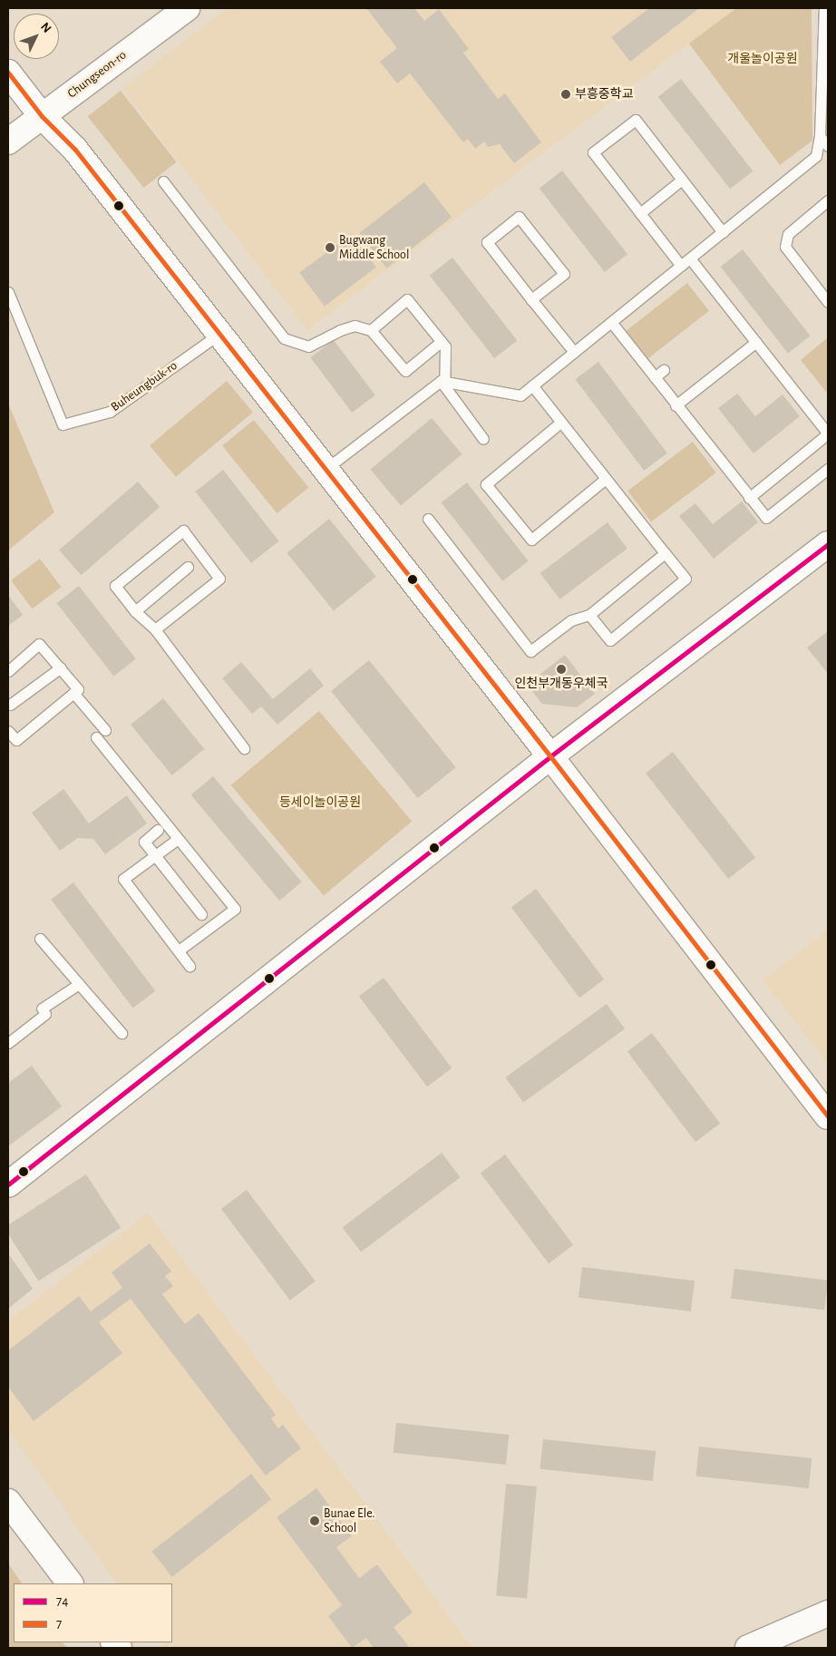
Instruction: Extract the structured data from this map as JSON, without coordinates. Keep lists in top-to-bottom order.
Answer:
{
  "streets": {
    "street": ["Chungseon-ro"],
    "lane": ["Buheungbuk-ro"]
  },
  "parks": ["개울놀이공원", "등세이놀이공원"],
  "places": [
    "부흥중학교",
    "Bugwang Middle School",
    "인천부개동우체국",
    "Bunae Ele. School"
  ],
  "lines": ["transit line 7", "transit line 74"],
  "legend": ["74", "7"],
  "north": "top right"
}
